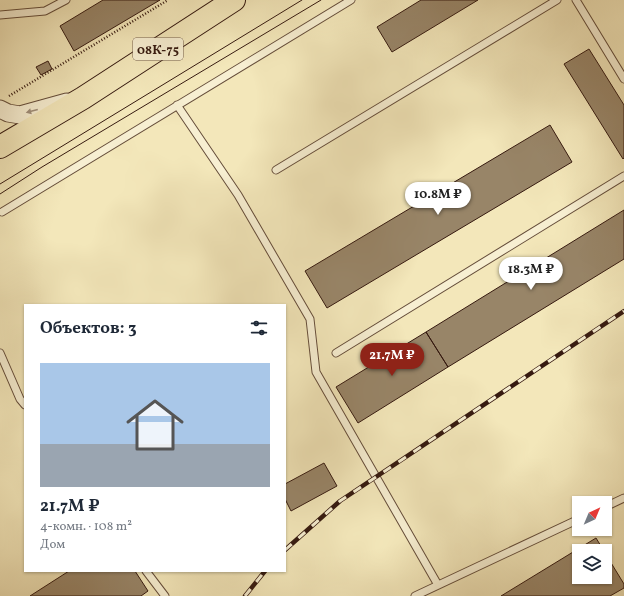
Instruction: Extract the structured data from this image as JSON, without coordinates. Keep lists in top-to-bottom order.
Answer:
{
  "streets": {
    "main road": ["08К-75"]
  },
  "north": "top right",
  "page": {
    "price": ["10.8M ₽", "18.3M ₽", "21.7M ₽"],
    "heading": "Объектов: 3",
    "list": [
      {
        "name": "21.7M ₽",
        "note": "4-комн. · 108 m² · Дом"
      }
    ]
  }
}
